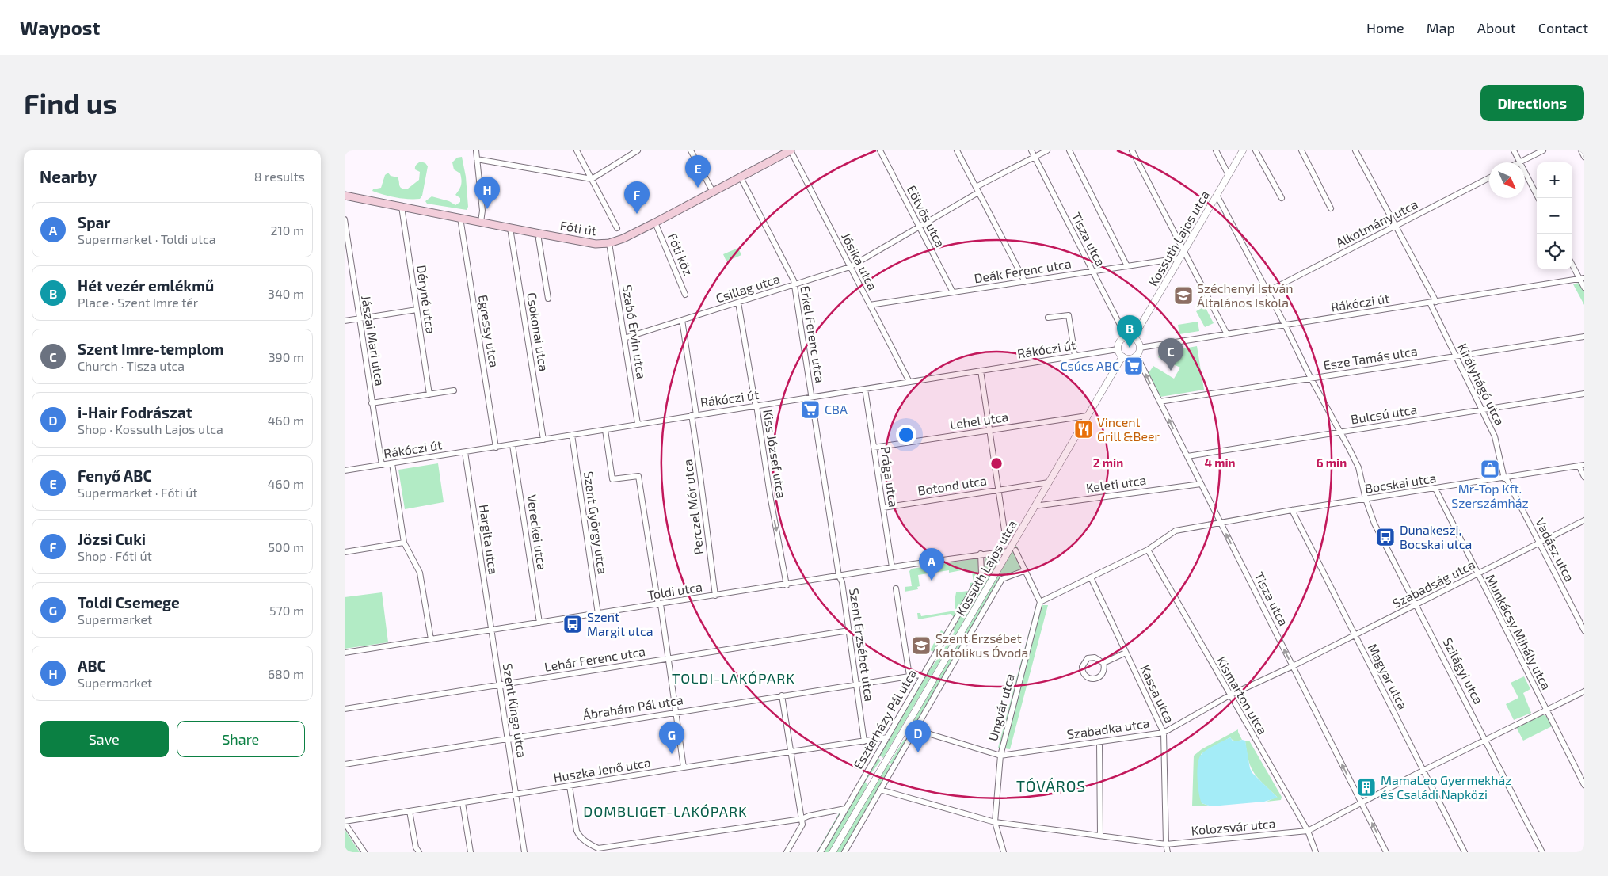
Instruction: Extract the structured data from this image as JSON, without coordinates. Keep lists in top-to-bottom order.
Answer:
{
  "streets": {
    "main road": ["Fóti út"],
    "street": [
      "Eötvös utca",
      "Alkotmány utca",
      "Kossuth Lajos utca",
      "Tisza utca",
      "Fóti köz",
      "Jósika utca",
      "Deák Ferenc utca",
      "Csillag utca",
      "Déryné utca",
      "Rákóczi út",
      "Egressy utca",
      "Csokonai utca",
      "Szabó Ervin utca",
      "Erkel Ferenc utca",
      "Jászai Mari utca",
      "Esze Tamás utca",
      "Királyhágó utca",
      "Bulcsú utca",
      "Lehel utca",
      "Kiss József utca",
      "Prága utca",
      "Bocskai utca",
      "Keleti utca",
      "Botond utca",
      "Perczel Mór utca",
      "Szent György utca",
      "Vereckei utca",
      "Hargita utca",
      "Vadász utca",
      "Szabadság utca",
      "Toldi utca",
      "Munkácsy Mihály utca",
      "Szent Erzsébet utca",
      "Lehár Ferenc utca",
      "Szilágyi utca",
      "Magyar utca",
      "Kassa utca",
      "Kismarton utca",
      "Ábrahám Pál utca",
      "Ungvár utca",
      "Szent Kinga utca",
      "Eszterházy Pál utca",
      "Szabadka utca",
      "Huszka Jenő utca",
      "Kolozsvár utca"
    ]
  },
  "crossings": [
    ["Eötvös utca", "Deák Ferenc utca"],
    ["Eötvös utca", "Csillag utca"],
    ["Alkotmány utca", "Szilágyi utca"],
    ["Fóti út", "Fóti köz"],
    ["Fóti út", "Jósika utca"],
    ["Fóti út", "Déryné utca"],
    ["Fóti út", "Egressy utca"],
    ["Fóti út", "Csokonai utca"],
    ["Fóti út", "Szabó Ervin utca"],
    ["Fóti út", "Erkel Ferenc utca"],
    ["Kossuth Lajos utca", "Tisza utca"],
    ["Kossuth Lajos utca", "Deák Ferenc utca"],
    ["Kossuth Lajos utca", "Rákóczi út"],
    ["Kossuth Lajos utca", "Lehel utca"],
    ["Kossuth Lajos utca", "Keleti utca"],
    ["Kossuth Lajos utca", "Botond utca"],
    ["Kossuth Lajos utca", "Toldi utca"],
    ["Kossuth Lajos utca", "Szilágyi utca"],
    ["Kossuth Lajos utca", "Szabadka utca"],
    ["Kossuth Lajos utca", "Kolozsvár utca"],
    ["Tisza utca", "Deák Ferenc utca"],
    ["Tisza utca", "Csillag utca"],
    ["Tisza utca", "Rákóczi út"],
    ["Tisza utca", "Esze Tamás utca"],
    ["Tisza utca", "Bulcsú utca"],
    ["Tisza utca", "Bocskai utca"],
    ["Tisza utca", "Keleti utca"],
    ["Tisza utca", "Szabadság utca"],
    ["Tisza utca", "Szabadka utca"],
    ["Tisza utca", "Kolozsvár utca"],
    ["Jósika utca", "Deák Ferenc utca"],
    ["Jósika utca", "Csillag utca"],
    ["Jósika utca", "Rákóczi út"],
    ["Csillag utca", "Szabó Ervin utca"],
    ["Csillag utca", "Erkel Ferenc utca"],
    ["Csillag utca", "Kiss József utca"],
    ["Csillag utca", "Perczel Mór utca"],
    ["Rákóczi út", "Egressy utca"],
    ["Rákóczi út", "Csokonai utca"],
    ["Rákóczi út", "Szabó Ervin utca"],
    ["Rákóczi út", "Erkel Ferenc utca"],
    ["Rákóczi út", "Jászai Mari utca"],
    ["Rákóczi út", "Királyhágó utca"],
    ["Rákóczi út", "Kiss József utca"],
    ["Rákóczi út", "Prága utca"],
    ["Rákóczi út", "Perczel Mór utca"],
    ["Rákóczi út", "Szent György utca"],
    ["Rákóczi út", "Vereckei utca"],
    ["Rákóczi út", "Hargita utca"],
    ["Rákóczi út", "Szilágyi utca"],
    ["Erkel Ferenc utca", "Toldi utca"],
    ["Erkel Ferenc utca", "Szent Erzsébet utca"],
    ["Esze Tamás utca", "Királyhágó utca"],
    ["Esze Tamás utca", "Szilágyi utca"],
    ["Királyhágó utca", "Bulcsú utca"],
    ["Királyhágó utca", "Bocskai utca"],
    ["Királyhágó utca", "Vadász utca"],
    ["Bulcsú utca", "Szilágyi utca"],
    ["Lehel utca", "Prága utca"],
    ["Kiss József utca", "Toldi utca"],
    ["Prága utca", "Botond utca"],
    ["Prága utca", "Toldi utca"],
    ["Bocskai utca", "Vadász utca"],
    ["Bocskai utca", "Munkácsy Mihály utca"],
    ["Bocskai utca", "Szilágyi utca"],
    ["Bocskai utca", "Magyar utca"],
    ["Bocskai utca", "Kassa utca"],
    ["Bocskai utca", "Kismarton utca"],
    ["Bocskai utca", "Ungvár utca"],
    ["Perczel Mór utca", "Toldi utca"],
    ["Szent György utca", "Toldi utca"],
    ["Vereckei utca", "Toldi utca"],
    ["Hargita utca", "Toldi utca"],
    ["Hargita utca", "Szent Kinga utca"],
    ["Vadász utca", "Szabadság utca"],
    ["Szabadság utca", "Munkácsy Mihály utca"],
    ["Szabadság utca", "Szilágyi utca"],
    ["Szabadság utca", "Magyar utca"],
    ["Szabadság utca", "Szabadka utca"],
    ["Toldi utca", "Szent Erzsébet utca"],
    ["Toldi utca", "Szent Kinga utca"],
    ["Toldi utca", "Eszterházy Pál utca"],
    ["Munkácsy Mihály utca", "Kolozsvár utca"],
    ["Szent Erzsébet utca", "Lehár Ferenc utca"],
    ["Szent Erzsébet utca", "Ábrahám Pál utca"],
    ["Szent Erzsébet utca", "Huszka Jenő utca"],
    ["Lehár Ferenc utca", "Szent Kinga utca"],
    ["Szilágyi utca", "Kolozsvár utca"],
    ["Magyar utca", "Kolozsvár utca"],
    ["Kassa utca", "Szabadka utca"],
    ["Kassa utca", "Kolozsvár utca"],
    ["Kismarton utca", "Szabadka utca"],
    ["Kismarton utca", "Kolozsvár utca"],
    ["Ábrahám Pál utca", "Szent Kinga utca"],
    ["Ábrahám Pál utca", "Eszterházy Pál utca"],
    ["Ungvár utca", "Szabadka utca"],
    ["Ungvár utca", "Kolozsvár utca"],
    ["Szent Kinga utca", "Huszka Jenő utca"],
    ["Eszterházy Pál utca", "Huszka Jenő utca"]
  ],
  "one_way": ["Tisza utca", "Kiss József utca"],
  "districts": ["TOLDI-LAKÓPARK", "TÓVÁROS", "DOMBLIGET-LAKÓPARK"],
  "places": {
    "school or university": ["Széchenyi István Általános Iskola", "Szent Erzsébet Katolikus Óvoda"],
    "supermarket": ["Csúcs ABC", "CBA"],
    "restaurant": ["Vincent Grill &Beer"],
    "shop": ["Mr-Top Kft. Szerszámház"],
    "bus stop": ["Dunakeszi, Bocskai utca", "Szent Margit utca"],
    "building": ["MamaLeo Gyermekház és Családi Napközi"]
  },
  "north": "bottom right",
  "page": {
    "header": "Waypost",
    "nav": [
      "Home",
      "Map",
      "About",
      "Contact"
    ],
    "buttons": [
      "Directions",
      ["Save", "Share"]
    ],
    "title": "Find us",
    "heading": ["Nearby", "8 results"],
    "pins": [
      "E",
      "H",
      "F",
      "B",
      "C",
      "A",
      "D",
      "G"
    ],
    "map_buttons": ["+", "−"],
    "list": [
      {
        "mark": "A",
        "name": "Spar",
        "note": "Supermarket · Toldi utca",
        "value": "210 m"
      },
      {
        "mark": "B",
        "name": "Hét vezér emlékmű",
        "note": "Place · Szent Imre tér",
        "value": "340 m"
      },
      {
        "mark": "C",
        "name": "Szent Imre-templom",
        "note": "Church · Tisza utca",
        "value": "390 m"
      },
      {
        "mark": "D",
        "name": "i-Hair Fodrászat",
        "note": "Shop · Kossuth Lajos utca",
        "value": "460 m"
      },
      {
        "mark": "E",
        "name": "Fenyő ABC",
        "note": "Supermarket · Fóti út",
        "value": "460 m"
      },
      {
        "mark": "F",
        "name": "Jözsi Cuki",
        "note": "Shop · Fóti út",
        "value": "500 m"
      },
      {
        "mark": "G",
        "name": "Toldi Csemege",
        "note": "Supermarket",
        "value": "570 m"
      },
      {
        "mark": "H",
        "name": "ABC",
        "note": "Supermarket",
        "value": "680 m"
      }
    ]
  },
  "rings": ["2 min", "4 min", "6 min"]
}
